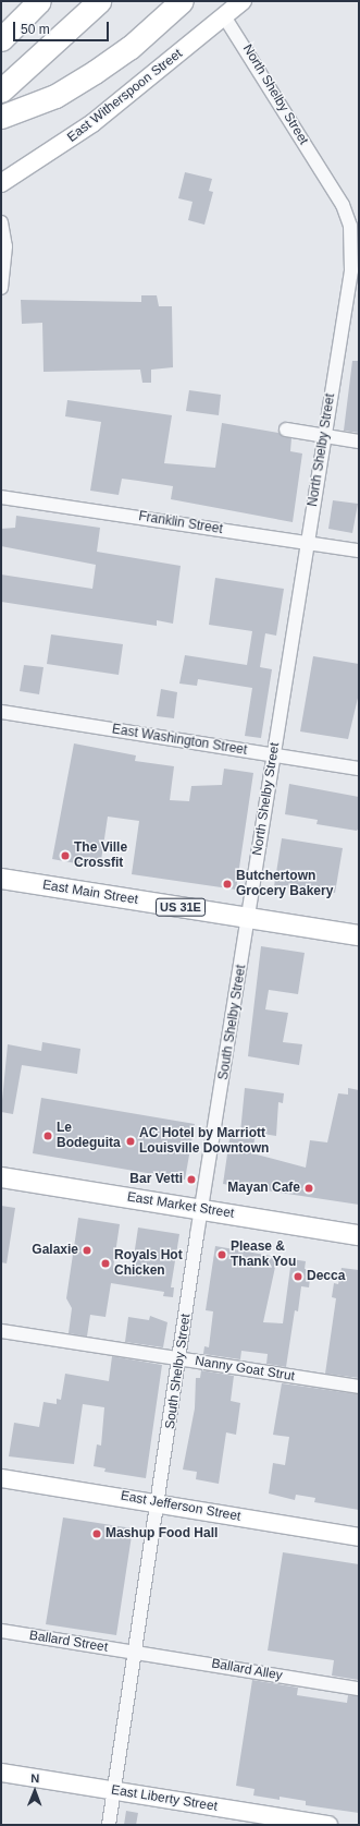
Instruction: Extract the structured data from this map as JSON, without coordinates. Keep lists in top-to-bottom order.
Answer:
{
  "streets": {
    "main road": ["East Main Street", "US 31E", "East Market Street"],
    "street": [
      "North Shelby Street",
      "East Witherspoon Street",
      "Franklin Street",
      "East Washington Street",
      "South Shelby Street",
      "Nanny Goat Strut",
      "East Jefferson Street",
      "Ballard Street",
      "Ballard Alley",
      "East Liberty Street"
    ]
  },
  "crossings": [
    ["North Shelby Street", "East Witherspoon Street"],
    ["North Shelby Street", "Franklin Street"],
    ["North Shelby Street", "East Washington Street"],
    ["North Shelby Street", "East Main Street"],
    ["North Shelby Street", "South Shelby Street"],
    ["East Main Street", "South Shelby Street"],
    ["South Shelby Street", "East Market Street"],
    ["South Shelby Street", "Nanny Goat Strut"],
    ["South Shelby Street", "East Jefferson Street"],
    ["South Shelby Street", "Ballard Street"],
    ["South Shelby Street", "Ballard Alley"],
    ["South Shelby Street", "East Liberty Street"],
    ["Ballard Street", "Ballard Alley"]
  ],
  "places": [
    "The Ville Crossfit",
    "Butchertown Grocery Bakery",
    "Le Bodeguita",
    "AC Hotel by Marriott Louisville Downtown",
    "Bar Vetti",
    "Mayan Cafe",
    "Galaxie",
    "Please & Thank You",
    "Royals Hot Chicken",
    "Decca",
    "Mashup Food Hall"
  ],
  "scale_bar": "50 m",
  "north": "top"
}
